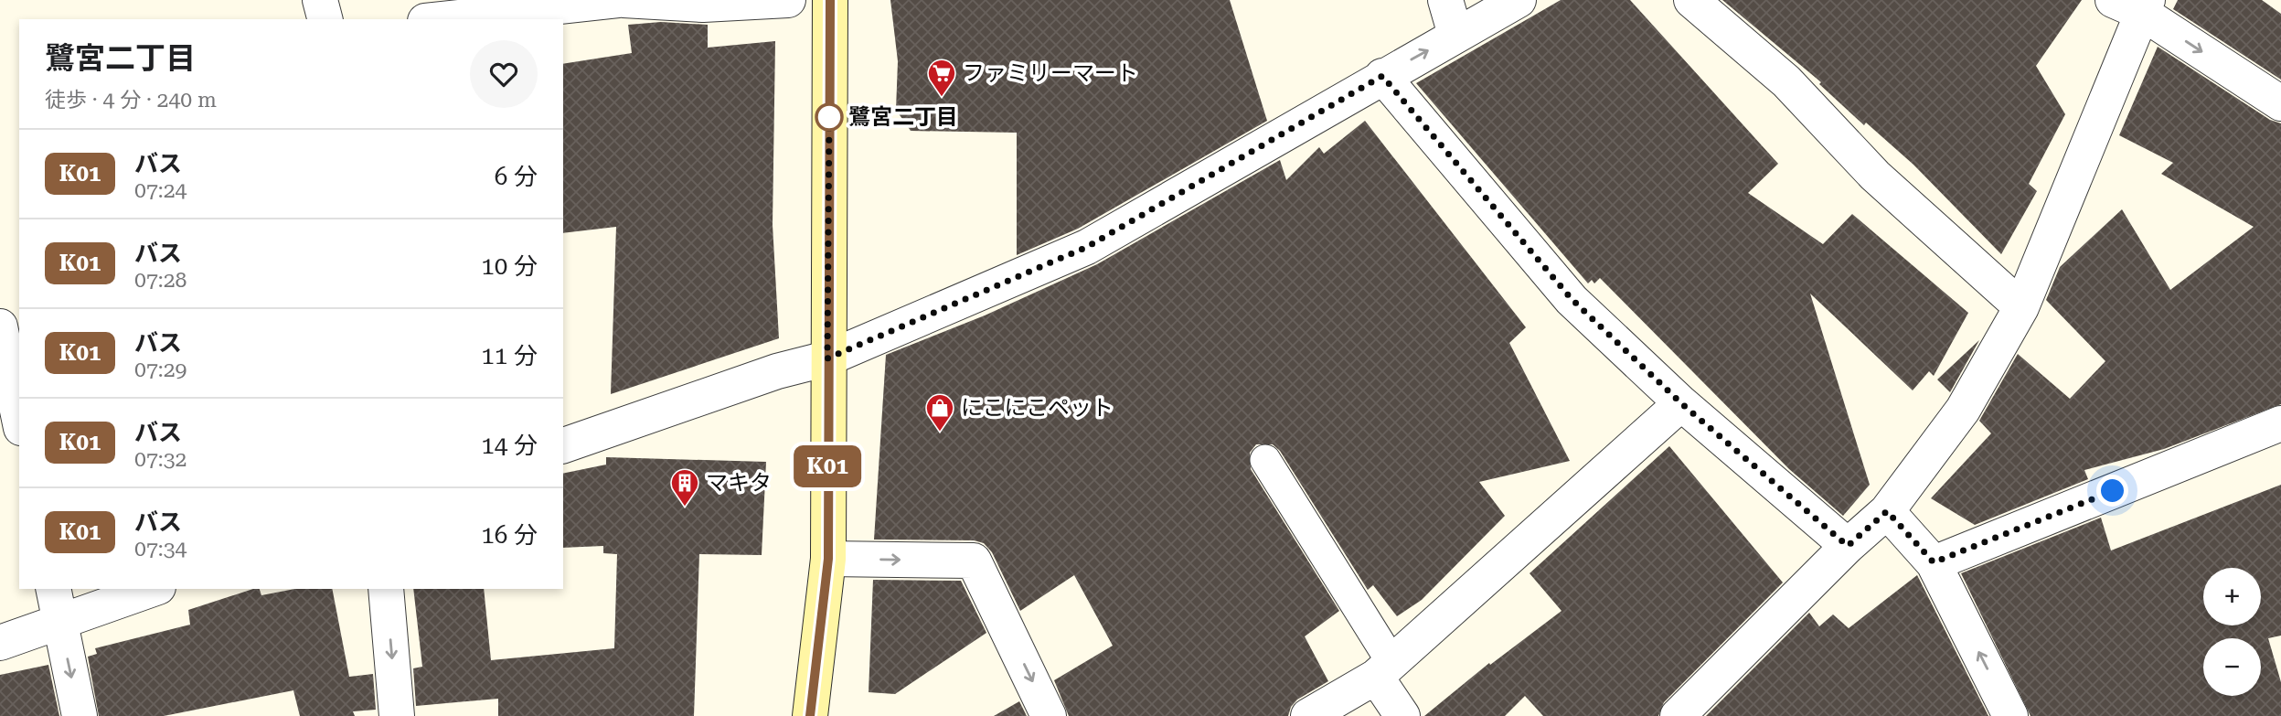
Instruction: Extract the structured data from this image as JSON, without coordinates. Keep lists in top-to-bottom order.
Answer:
{
  "places": {
    "supermarket": ["ファミリーマート"],
    "other": ["鷺宮二丁目"],
    "shop": ["にこにこペット"],
    "building": ["マキタ"]
  },
  "lines": ["bus line K01"],
  "page": {
    "on_map": "K01",
    "heading": ["鷺宮二丁目", "徒歩 · 4 分 · 240 m"],
    "list": [
      {
        "mark": "K01",
        "name": "バス",
        "note": "07:24",
        "value": "6 分"
      },
      {
        "mark": "K01",
        "name": "バス",
        "note": "07:28",
        "value": "10 分"
      },
      {
        "mark": "K01",
        "name": "バス",
        "note": "07:29",
        "value": "11 分"
      },
      {
        "mark": "K01",
        "name": "バス",
        "note": "07:32",
        "value": "14 分"
      },
      {
        "mark": "K01",
        "name": "バス",
        "note": "07:34",
        "value": "16 分"
      }
    ],
    "map_buttons": ["+", "−"]
  }
}
